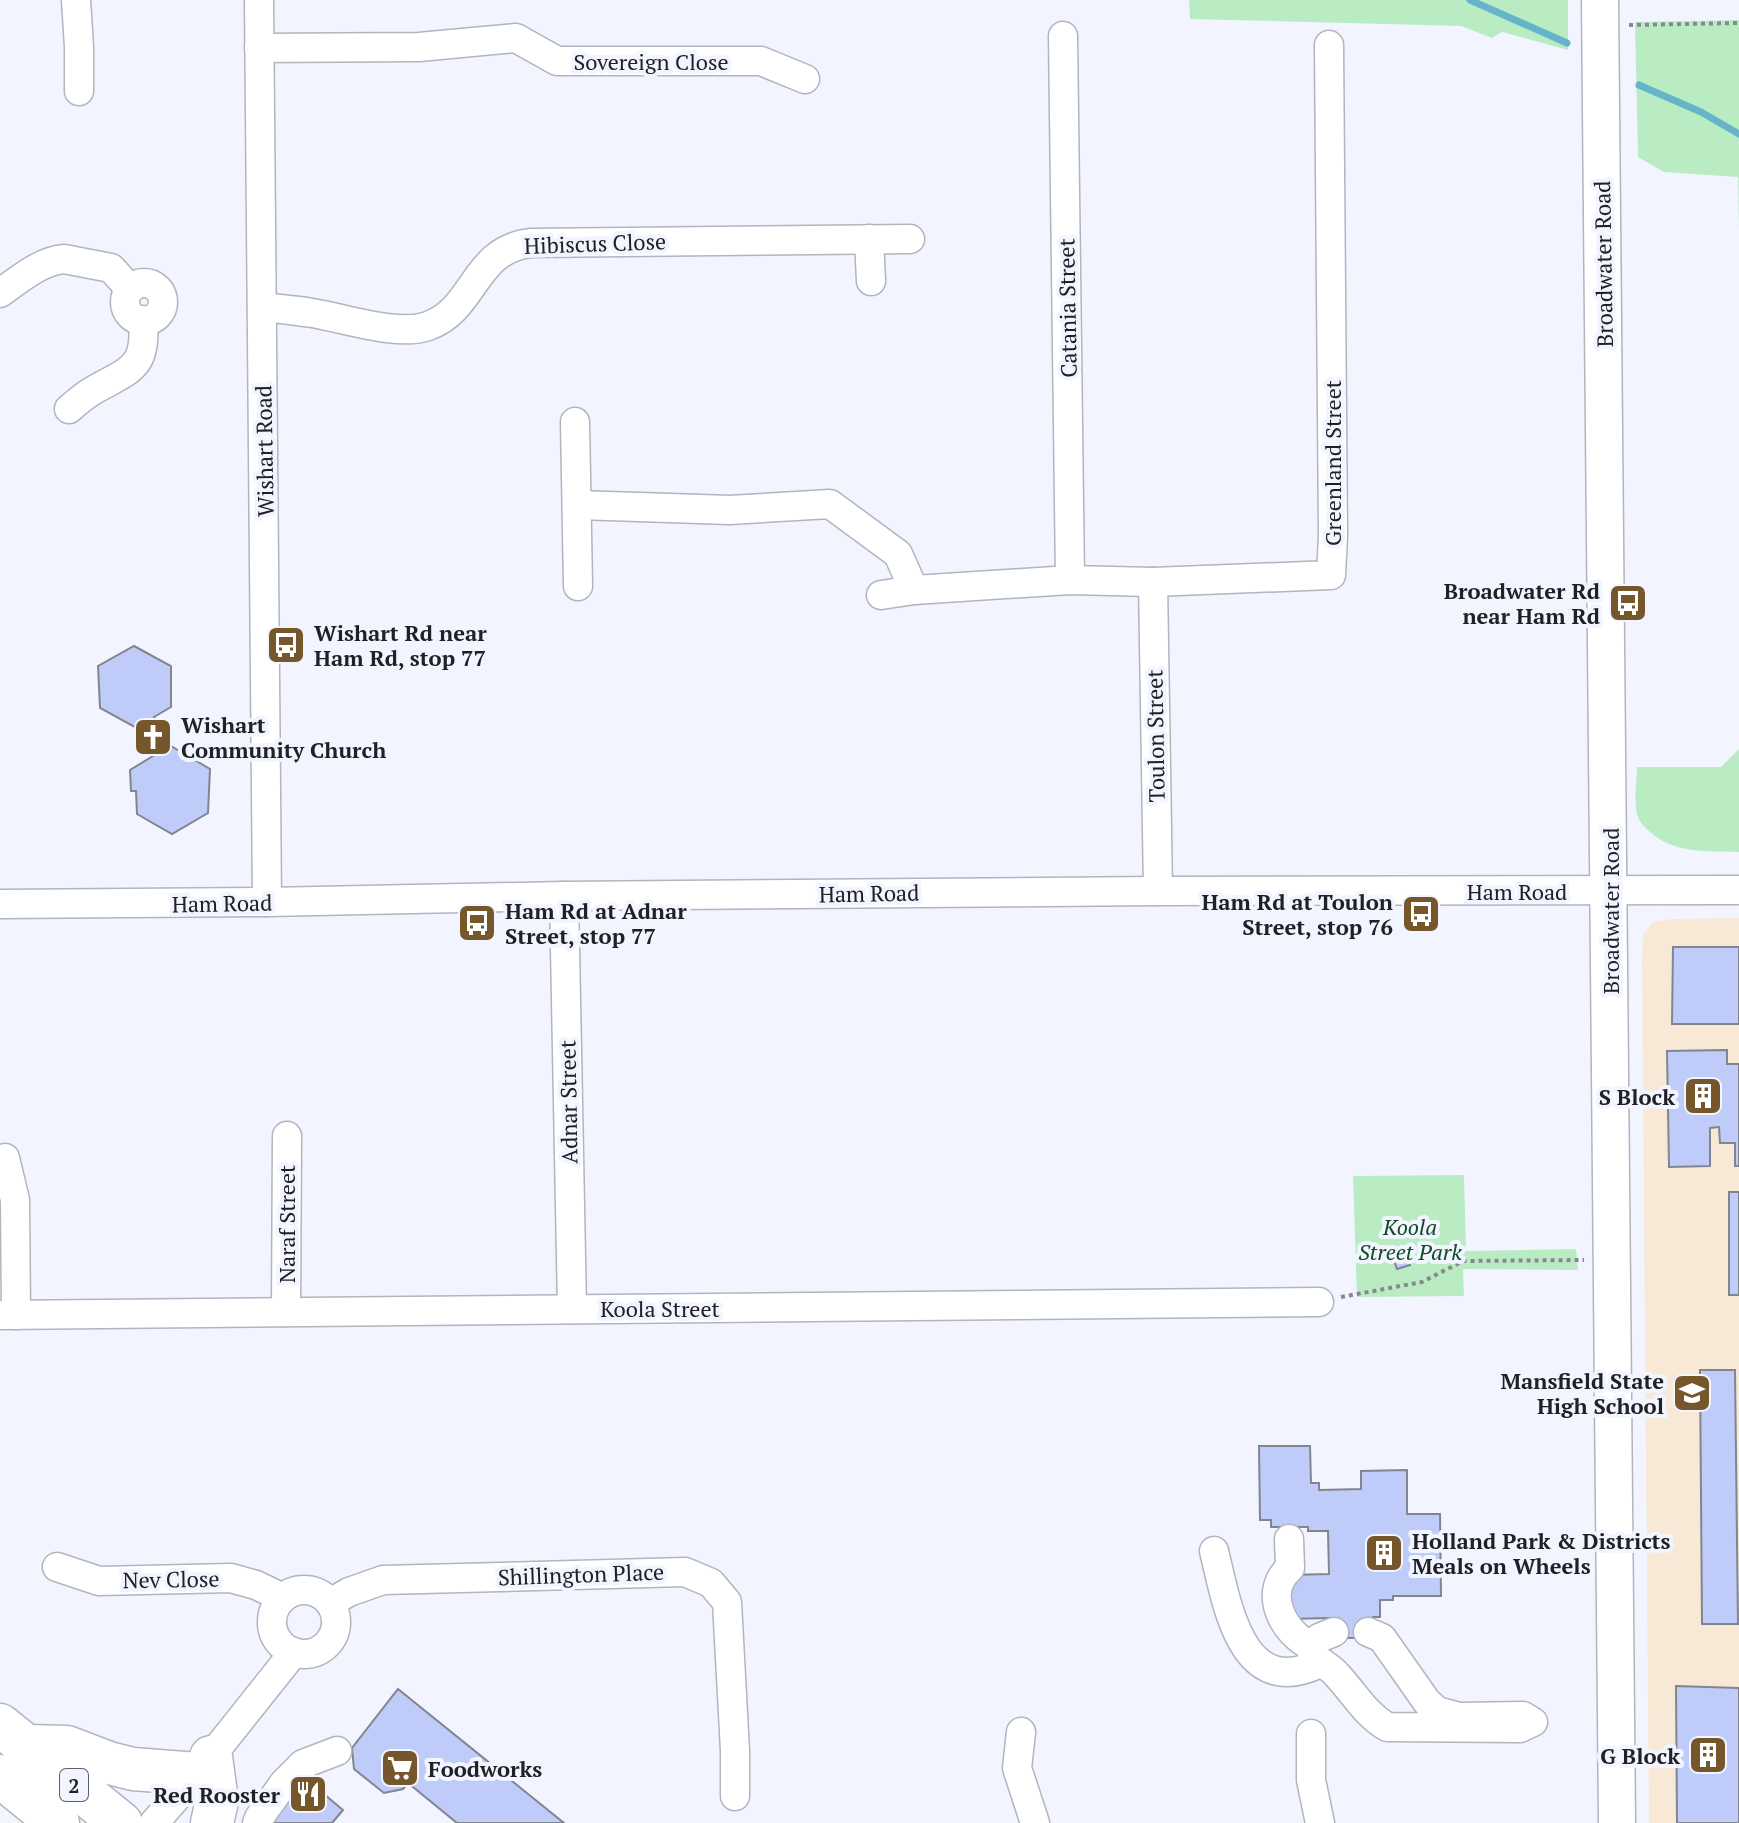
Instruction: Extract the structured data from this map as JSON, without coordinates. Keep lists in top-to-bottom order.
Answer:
{
  "streets": {
    "highway": ["2"],
    "main road": ["Broadwater Road"],
    "street": [
      "Sovereign Close",
      "Hibiscus Close",
      "Catania Street",
      "Wishart Road",
      "Greenland Street",
      "Toulon Street",
      "Ham Road",
      "Adnar Street",
      "Naraf Street",
      "Koola Street",
      "Shillington Place",
      "Nev Close"
    ]
  },
  "crossings": [
    ["Sovereign Close", "Wishart Road"],
    ["Hibiscus Close", "Wishart Road"],
    ["Broadwater Road", "Ham Road"],
    ["Catania Street", "Greenland Street"],
    ["Wishart Road", "Ham Road"],
    ["Greenland Street", "Toulon Street"],
    ["Toulon Street", "Ham Road"],
    ["Ham Road", "Adnar Street"],
    ["Adnar Street", "Koola Street"],
    ["Naraf Street", "Koola Street"],
    ["Shillington Place", "Nev Close"]
  ],
  "parks": ["Koola Street Park"],
  "places": {
    "bus stop": [
      "Broadwater Rd near Ham Rd",
      "Wishart Rd near Ham Rd, stop 77",
      "Ham Rd at Toulon Street, stop 76",
      "Ham Rd at Adnar Street, stop 77"
    ],
    "church": ["Wishart Community Church"],
    "building": ["S Block", "Holland Park & Districts Meals on Wheels", "G Block"],
    "school or university": ["Mansfield State High School"],
    "supermarket": ["Foodworks"],
    "restaurant": ["Red Rooster"]
  }
}
